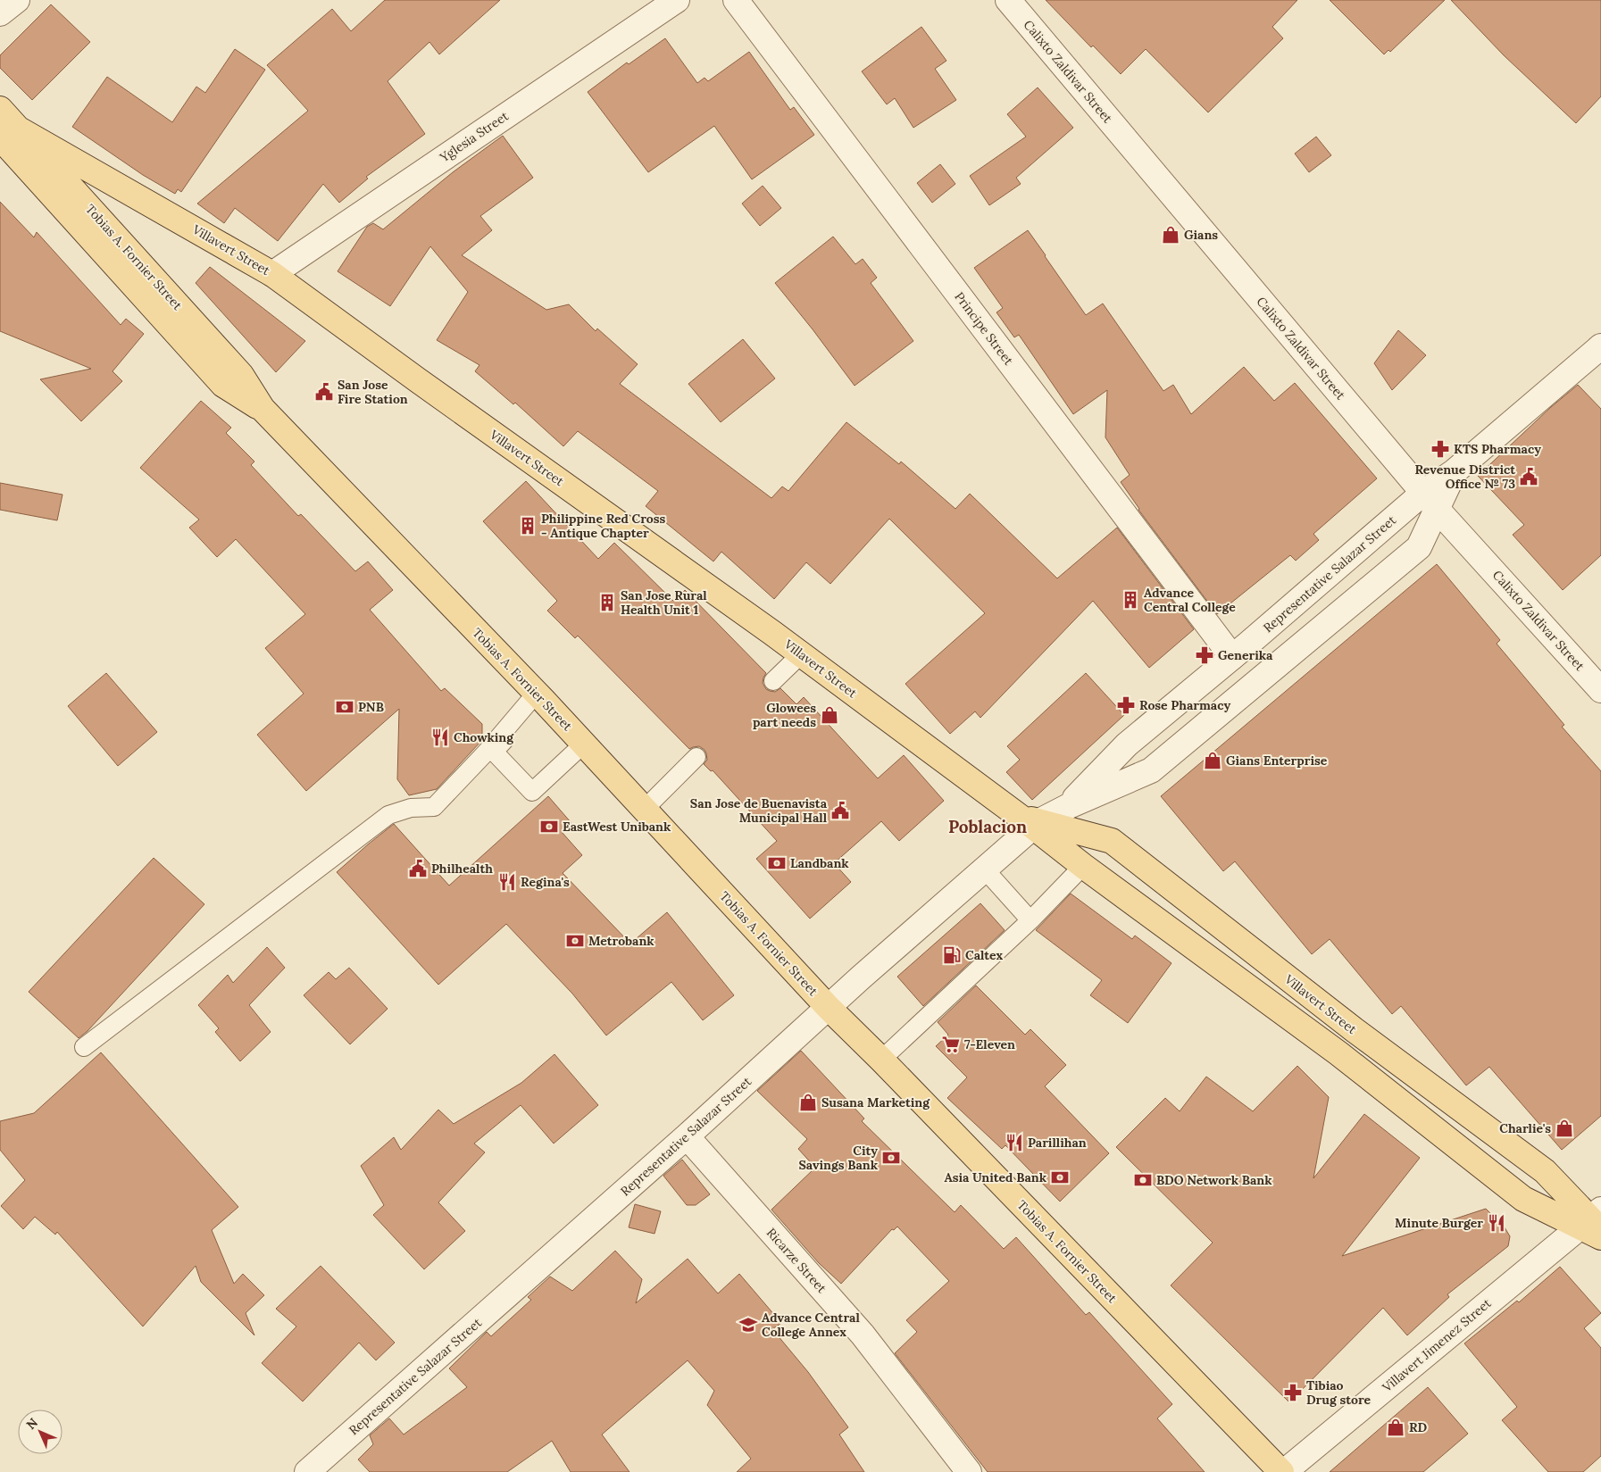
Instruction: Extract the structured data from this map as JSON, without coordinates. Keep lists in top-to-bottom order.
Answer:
{
  "streets": {
    "main road": ["Villavert Street", "Tobias A. Fornier Street"],
    "street": [
      "Calixto Zaldivar Street",
      "Yglesia Street",
      "Principe Street",
      "Representative Salazar Street",
      "Ricarze Street",
      "Villavert Jimenez Street"
    ]
  },
  "crossings": [
    ["Calixto Zaldivar Street", "Representative Salazar Street"],
    ["Yglesia Street", "Villavert Street"],
    ["Villavert Street", "Tobias A. Fornier Street"],
    ["Villavert Street", "Representative Salazar Street"],
    ["Villavert Street", "Villavert Jimenez Street"],
    ["Tobias A. Fornier Street", "Representative Salazar Street"],
    ["Tobias A. Fornier Street", "Villavert Jimenez Street"],
    ["Principe Street", "Representative Salazar Street"],
    ["Representative Salazar Street", "Ricarze Street"]
  ],
  "districts": ["Poblacion"],
  "places": {
    "shop": [
      "Gians",
      "Glowees part needs",
      "Gians Enterprise",
      "Susana Marketing",
      "Charlie's",
      "RD"
    ],
    "public building": [
      "San Jose Fire Station",
      "Revenue District Office № 73",
      "San Jose de Buenavista Municipal Hall",
      "Philhealth"
    ],
    "pharmacy": [
      "KTS Pharmacy",
      "Generika",
      "Rose Pharmacy",
      "Tibiao Drug store"
    ],
    "building": ["Philippine Red Cross - Antique Chapter", "Advance Central College", "San Jose Rural Health Unit 1"],
    "bank": [
      "PNB",
      "EastWest Unibank",
      "Landbank",
      "Metrobank",
      "City Savings Bank",
      "Asia United Bank",
      "BDO Network Bank"
    ],
    "restaurant": [
      "Chowking",
      "Regina's",
      "Parillihan",
      "Minute Burger"
    ],
    "fuel station": ["Caltex"],
    "supermarket": ["7-Eleven"],
    "school or university": ["Advance Central College Annex"]
  },
  "north": "top left"
}
